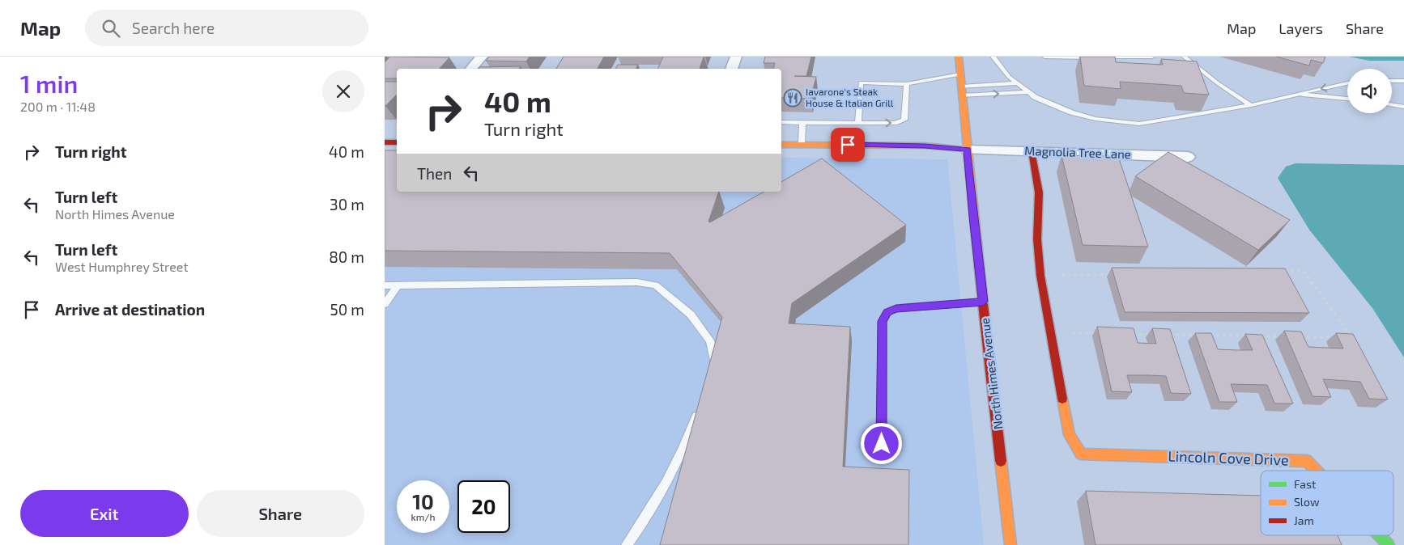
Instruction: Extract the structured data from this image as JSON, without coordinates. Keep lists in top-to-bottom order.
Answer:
{
  "streets": {
    "street": ["Magnolia Tree Lane", "North Himes Avenue", "Lincoln Cove Drive"]
  },
  "crossings": [
    ["Magnolia Tree Lane", "North Himes Avenue"]
  ],
  "places": {
    "restaurant": ["Iavarone's Steak House & Italian Grill"]
  },
  "legend": ["Fast", "Slow", "Jam"],
  "page": {
    "header": "Map",
    "search": "Search here",
    "nav": ["Map", "Layers", "Share"],
    "heading": ["1 min", "200 m · 11:48"],
    "turn": ["40 m", "Turn right"],
    "list": [
      {
        "name": "Turn right",
        "value": "40 m"
      },
      {
        "name": "Turn left",
        "note": "North Himes Avenue",
        "value": "30 m"
      },
      {
        "name": "Turn left",
        "note": "West Humphrey Street",
        "value": "80 m"
      },
      {
        "name": "Arrive at destination",
        "value": "50 m"
      }
    ],
    "then": "Then",
    "speed": "10 km/h",
    "limit": "20",
    "buttons": ["Exit", "Share"]
  }
}
